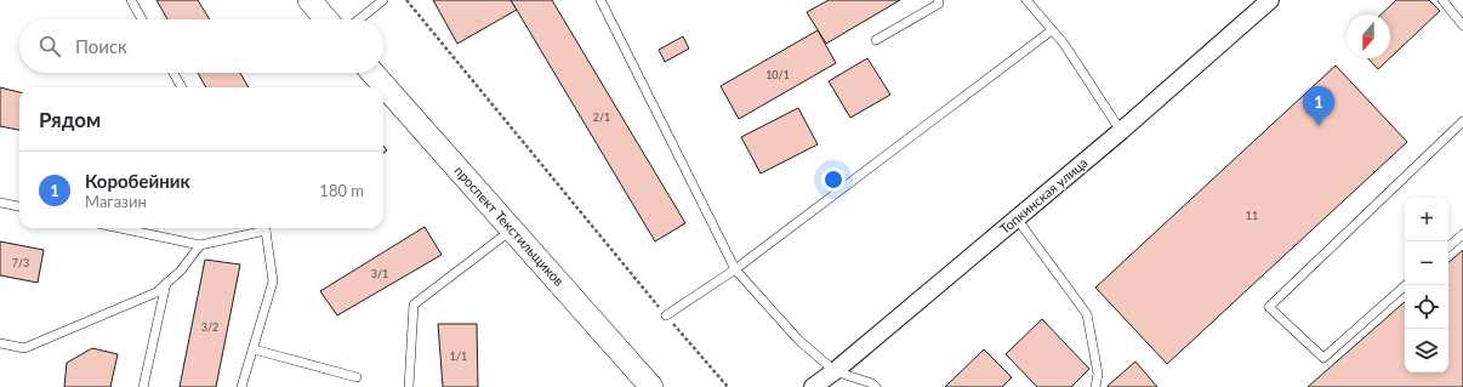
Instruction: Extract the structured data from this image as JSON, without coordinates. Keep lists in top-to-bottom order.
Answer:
{
  "streets": {
    "street": ["Топкинская улица", "проспект Текстильщиков"]
  },
  "house_numbers": [
    "10/1",
    "2/1",
    "11",
    "7/3",
    "3/1",
    "3/2",
    "1/1"
  ],
  "north": "bottom",
  "page": {
    "search": "Поиск",
    "pins": "1",
    "heading": "Рядом",
    "list": [
      {
        "mark": "1",
        "name": "Коробейник",
        "note": "Магазин",
        "value": "180 m"
      }
    ],
    "map_buttons": ["+", "−"]
  }
}
